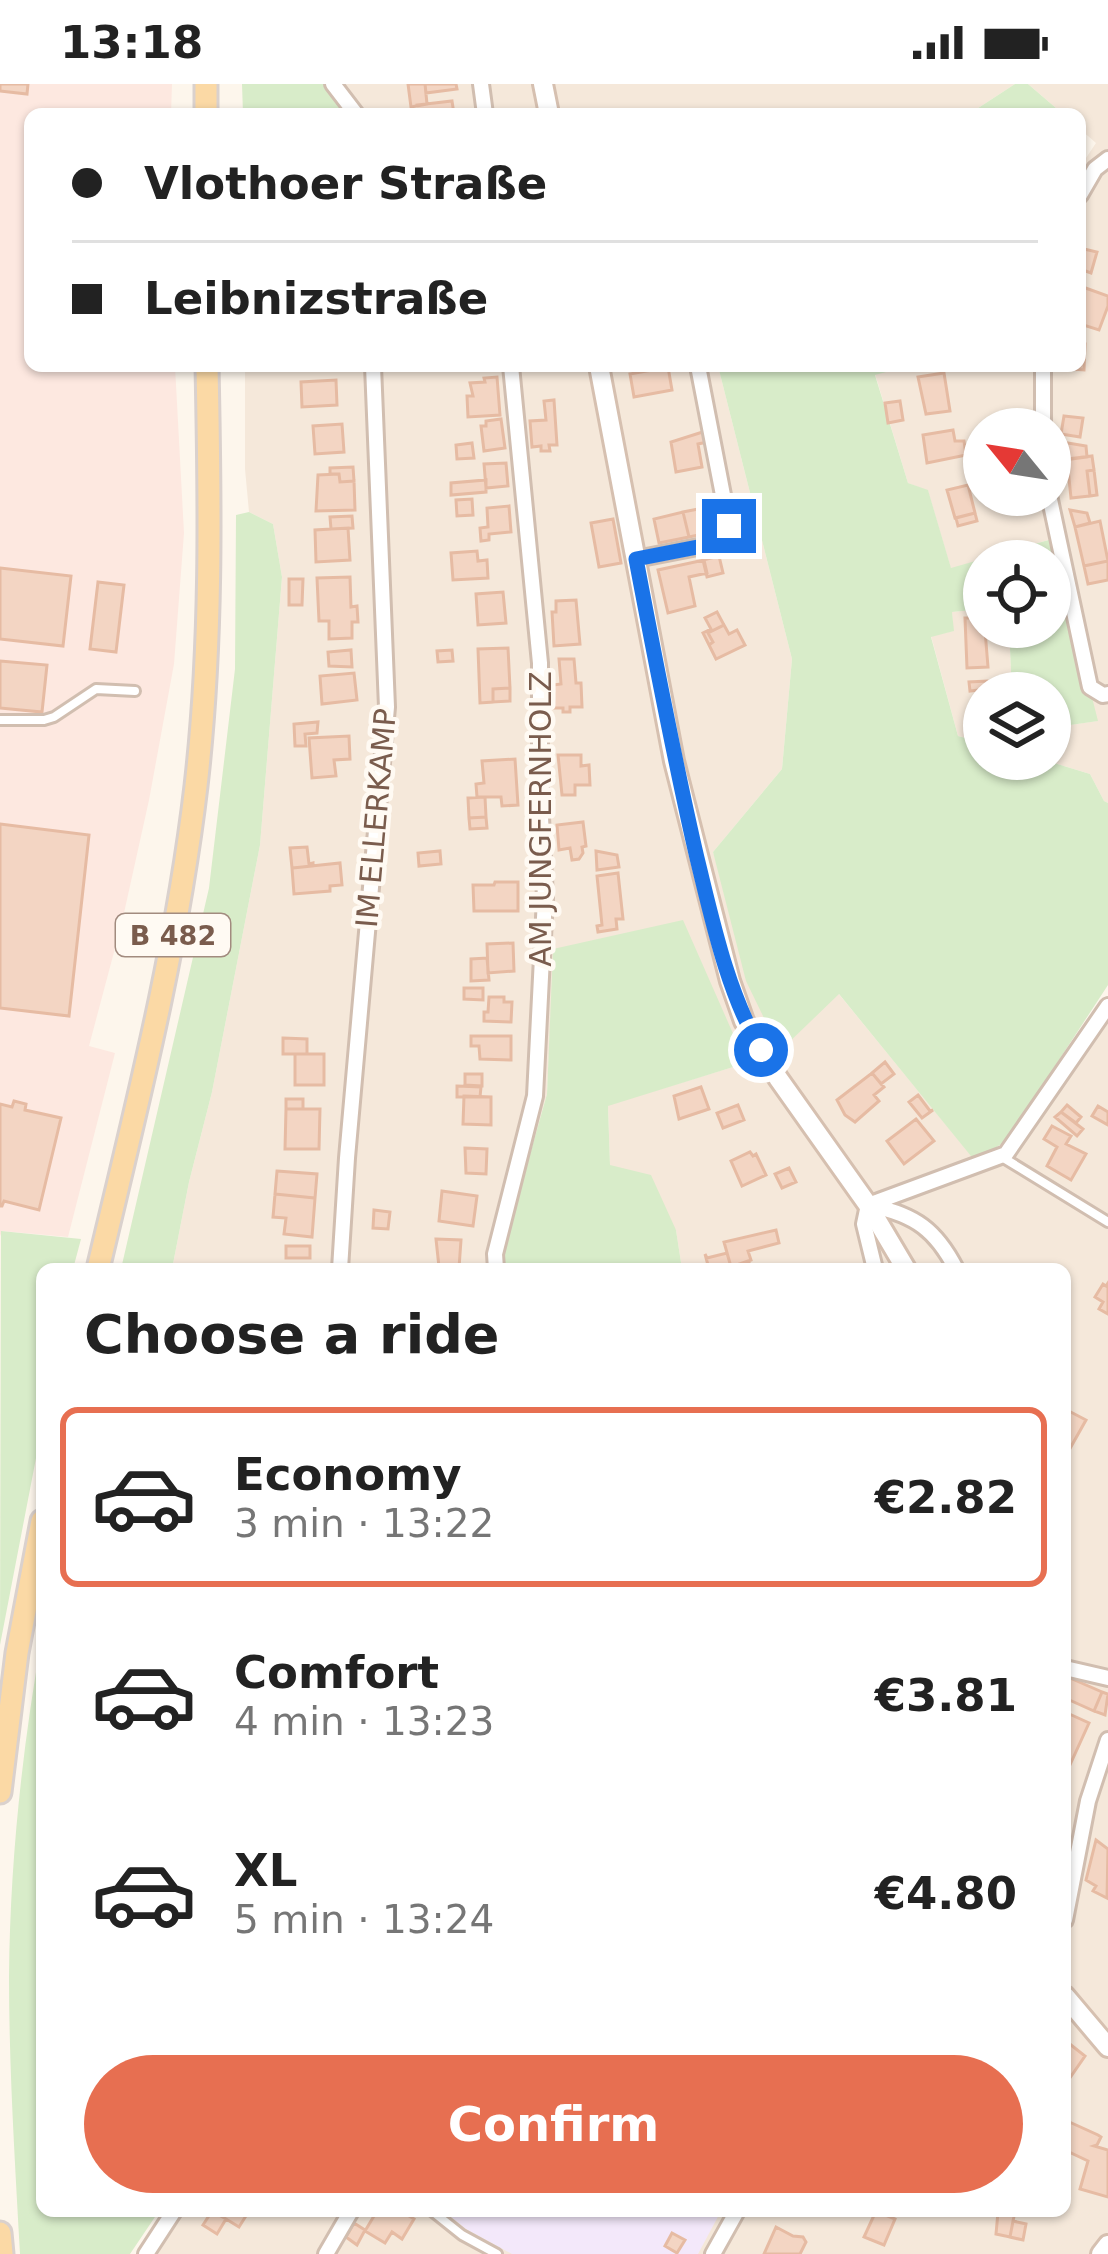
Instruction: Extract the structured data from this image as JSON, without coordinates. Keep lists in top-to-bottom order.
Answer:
{
  "streets": {
    "main road": ["B 482"],
    "street": ["IM ELLERKAMP", "AM JUNGFERNHOLZ"]
  },
  "north": "top left",
  "page": {
    "status": "13:18",
    "banner": ["Vlothoer Straße", "Leibnizstraße"],
    "heading": "Choose a ride",
    "list": [
      {
        "name": "Economy",
        "note": "3 min · 13:22",
        "value": "€2.82"
      },
      {
        "name": "Comfort",
        "note": "4 min · 13:23",
        "value": "€3.81"
      },
      {
        "name": "XL",
        "note": "5 min · 13:24",
        "value": "€4.80"
      }
    ],
    "buttons": "Confirm"
  }
}
